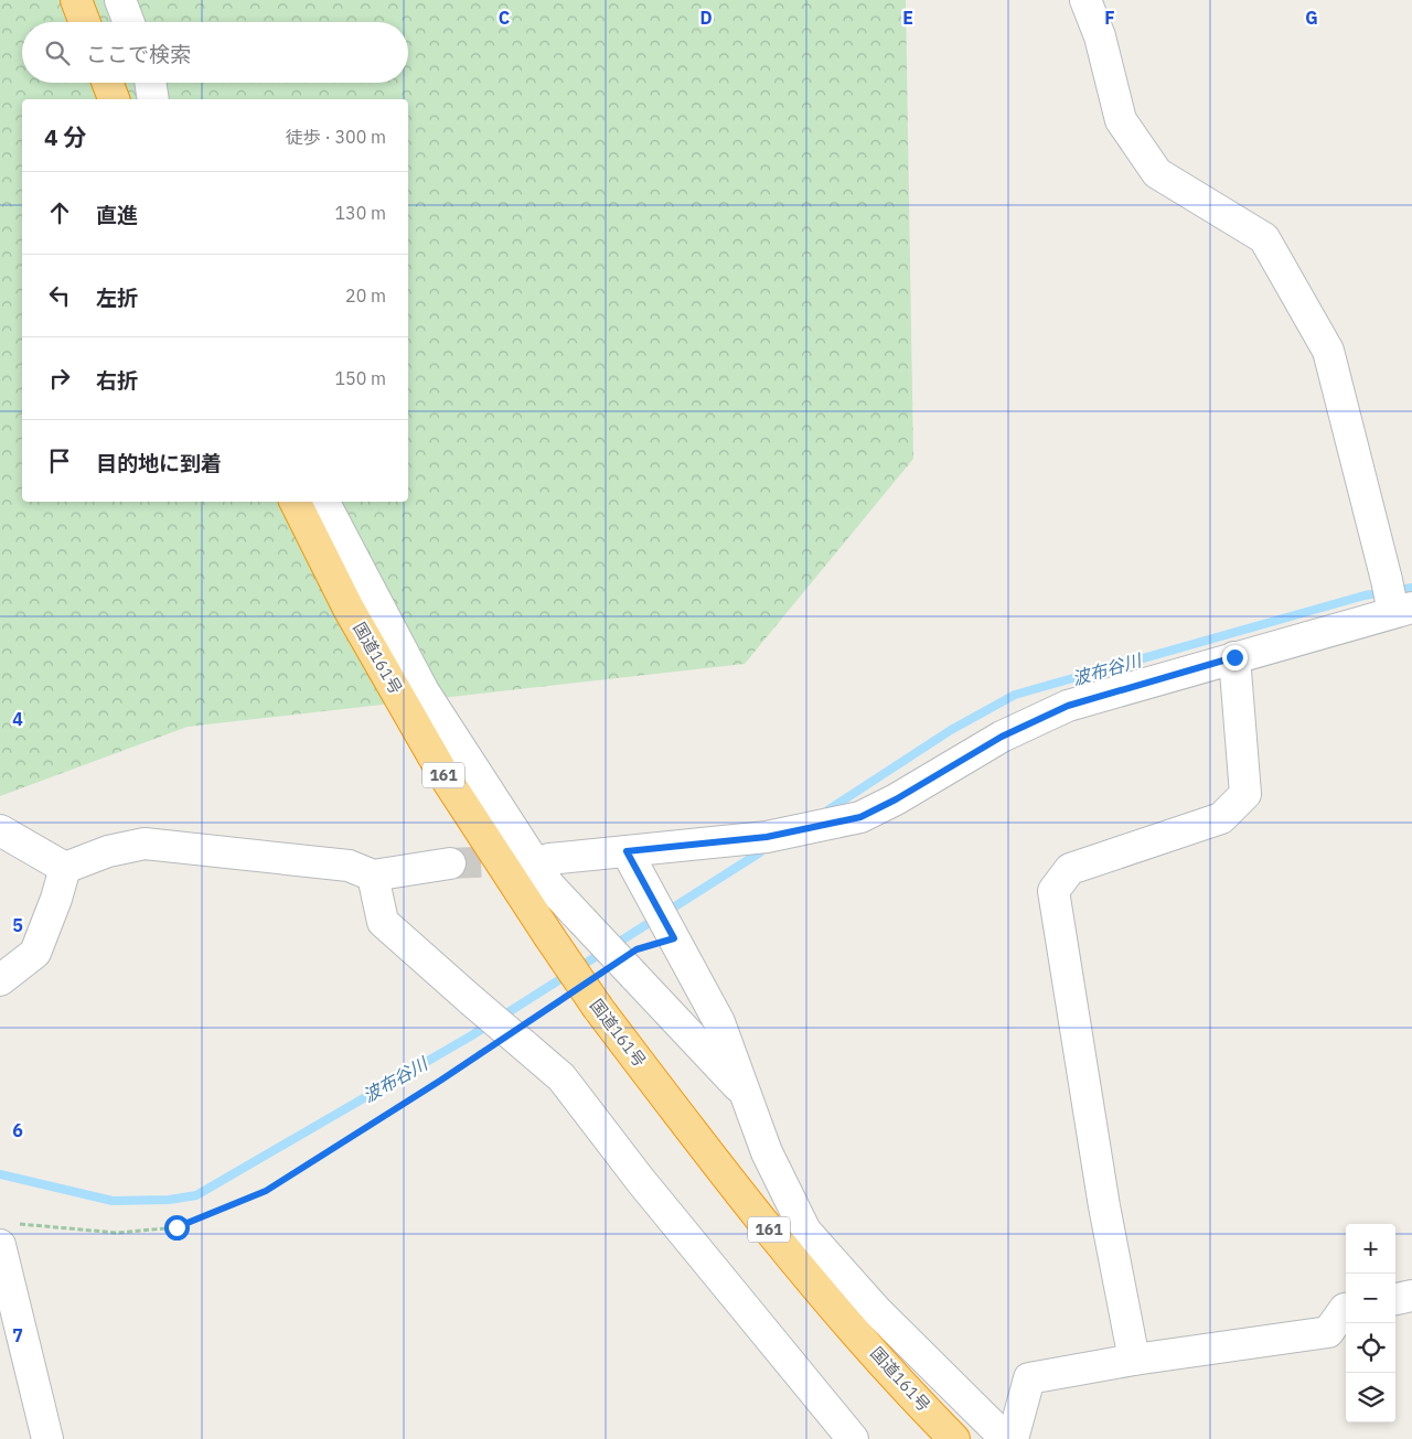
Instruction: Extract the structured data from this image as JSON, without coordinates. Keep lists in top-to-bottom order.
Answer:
{
  "streets": {
    "highway": ["国道161号", "161"]
  },
  "water": ["波布谷川"],
  "page": {
    "search": "ここで検索",
    "heading": ["4 分", "徒歩 · 300 m"],
    "list": [
      ["直進", "130 m"],
      ["左折", "20 m"],
      ["右折", "150 m"],
      "目的地に到着"
    ],
    "map_buttons": ["+", "−"]
  },
  "grid": {
    "columns": [
      "C",
      "D",
      "E",
      "F",
      "G"
    ],
    "rows": [
      "4",
      "5",
      "6",
      "7"
    ]
  }
}
